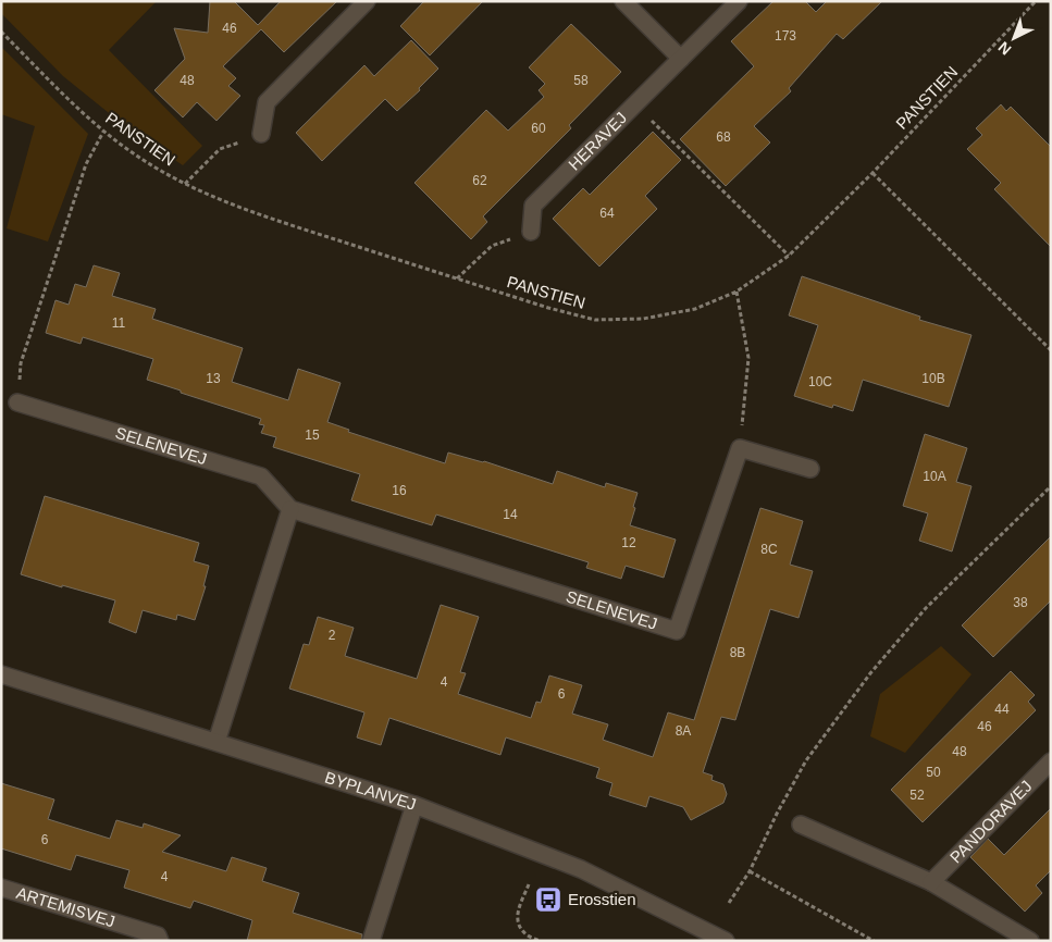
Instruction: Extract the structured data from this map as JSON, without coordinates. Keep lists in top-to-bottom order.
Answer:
{
  "streets": {
    "street": [
      "HERAVEJ",
      "SELENEVEJ",
      "BYPLANVEJ",
      "PANDORAVEJ",
      "ARTEMISVEJ"
    ],
    "path": ["PANSTIEN"]
  },
  "places": {
    "bus stop": ["Erosstien"]
  },
  "house_numbers": [
    "46",
    "173",
    "48",
    "58",
    "60",
    "68",
    "62",
    "64",
    "11",
    "13",
    "10B",
    "10C",
    "15",
    "10A",
    "16",
    "14",
    "12",
    "8C",
    "38",
    "2",
    "8B",
    "4",
    "6",
    "44",
    "46",
    "8A",
    "48",
    "50",
    "52",
    "6",
    "4"
  ],
  "north": "bottom left"
}
